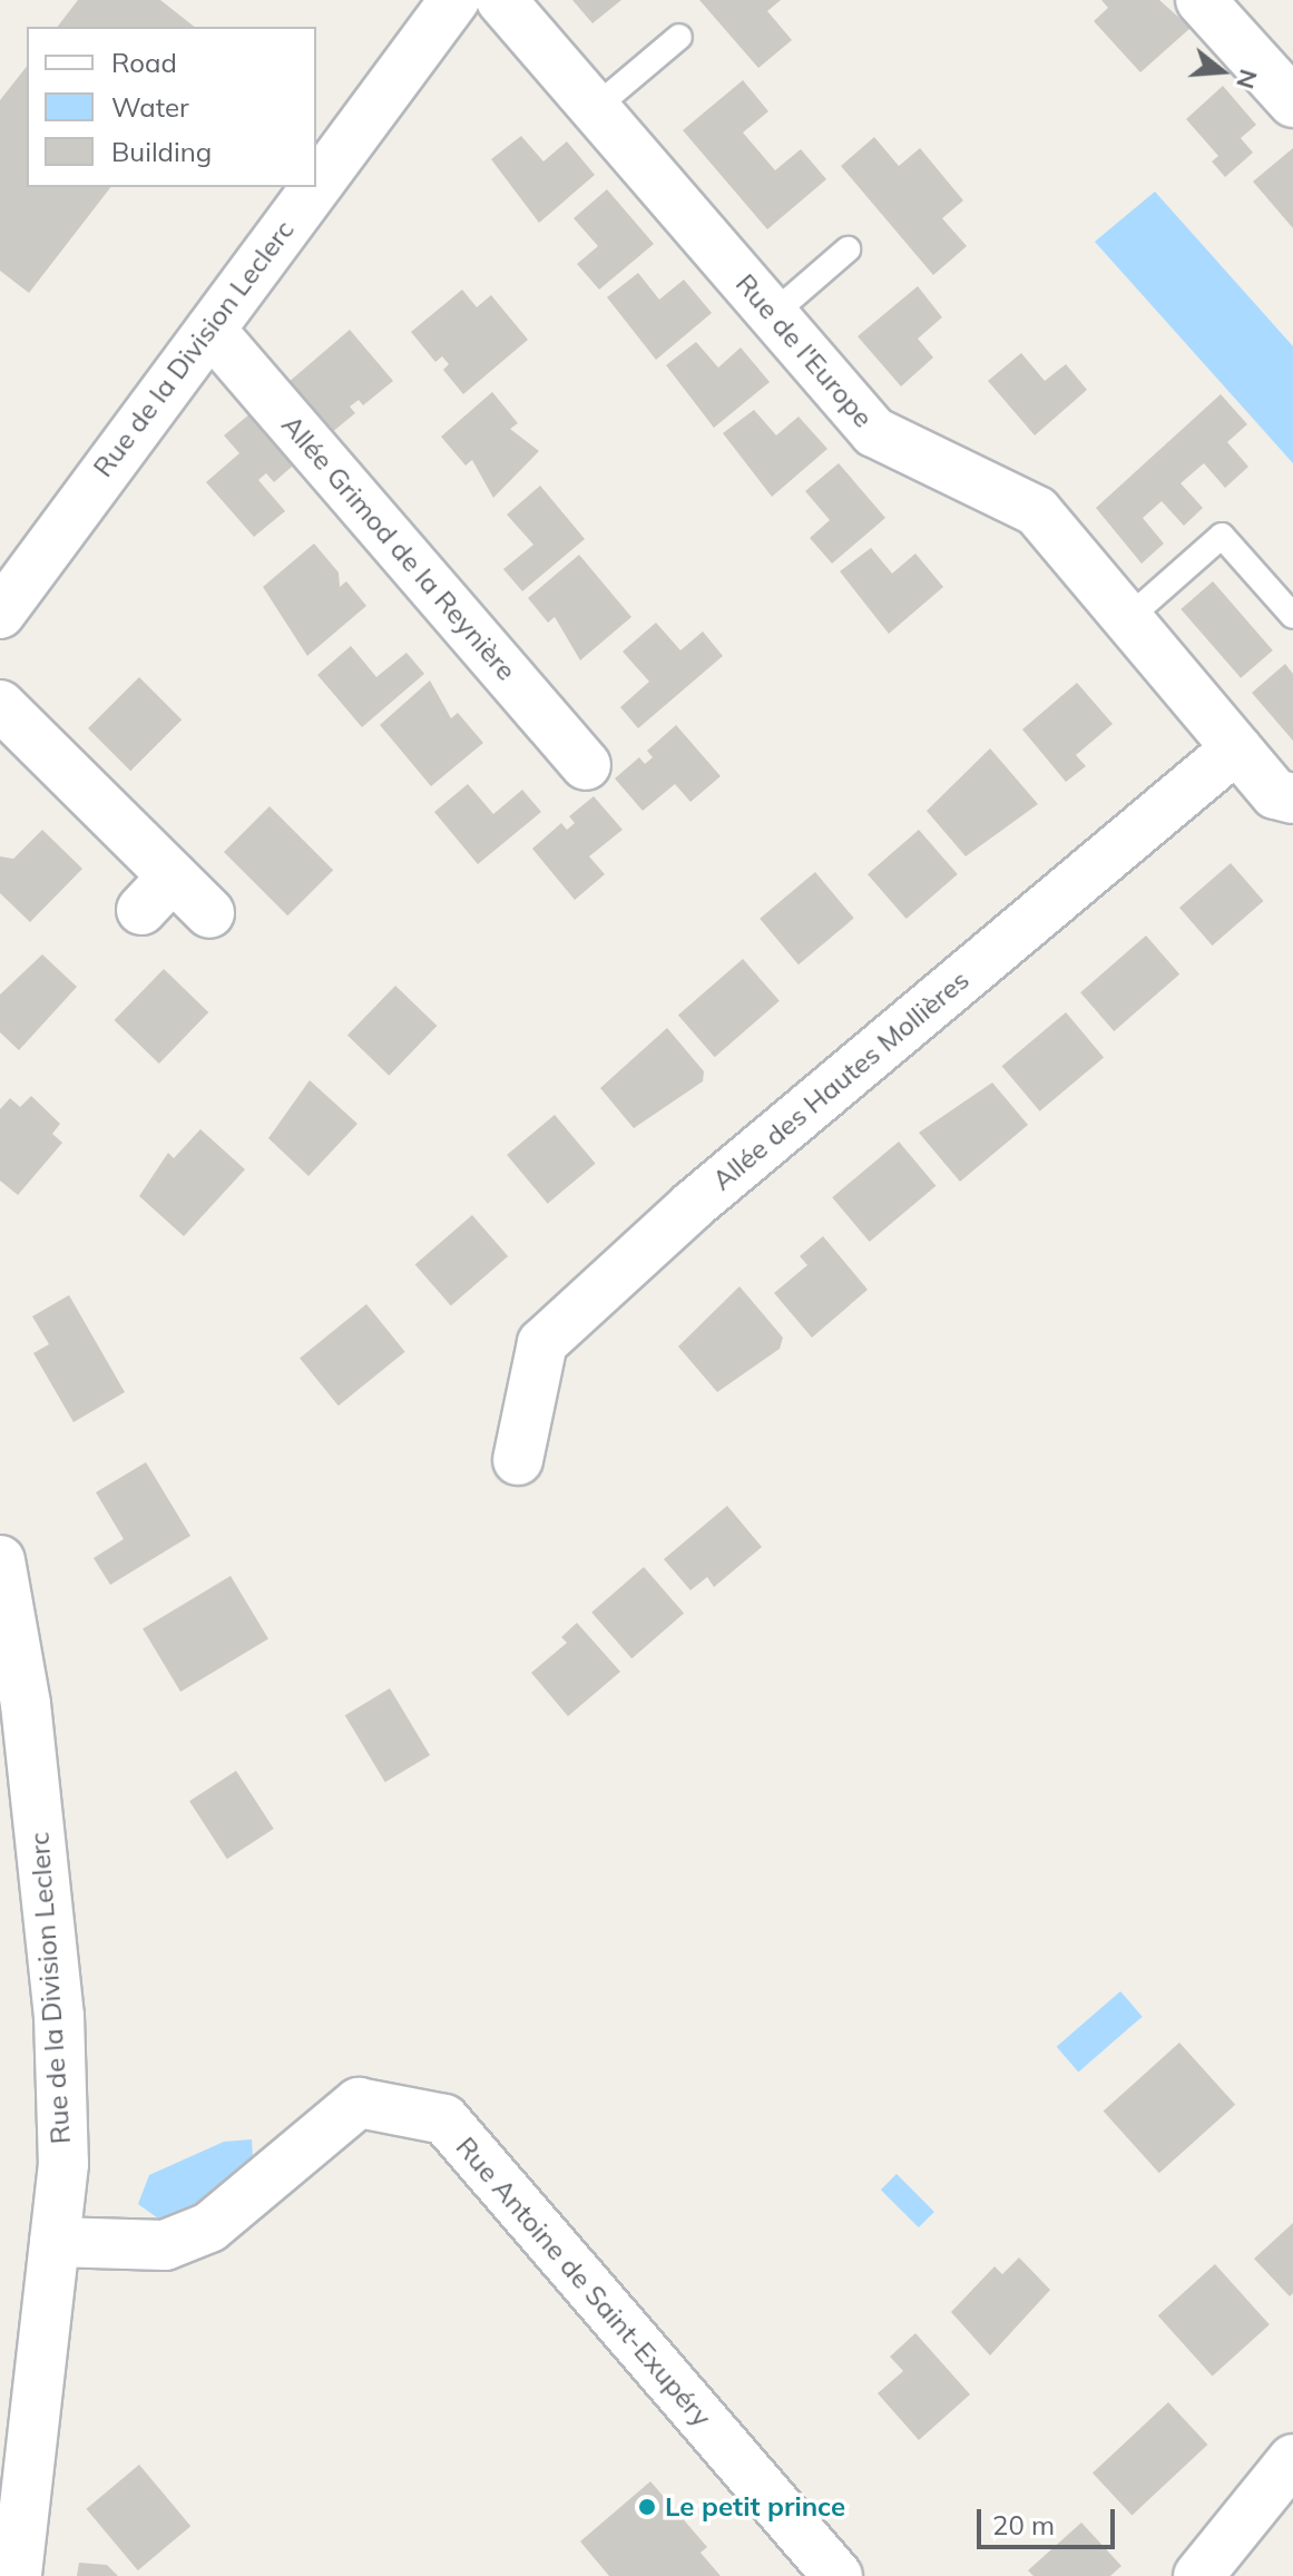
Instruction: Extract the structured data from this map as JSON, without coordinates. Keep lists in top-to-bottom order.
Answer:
{
  "streets": {
    "street": [
      "Rue de la Division Leclerc",
      "Rue de l'Europe",
      "Allée Grimod de la Reynière",
      "Allée des Hautes Mollières",
      "Rue Antoine de Saint-Exupéry"
    ]
  },
  "crossings": [
    ["Rue de la Division Leclerc", "Allée Grimod de la Reynière"],
    ["Rue de la Division Leclerc", "Rue Antoine de Saint-Exupéry"],
    ["Rue de l'Europe", "Allée des Hautes Mollières"]
  ],
  "places": ["Le petit prince"],
  "legend": ["Road", "Water", "Building"],
  "scale_bar": "20 m",
  "north": "right"
}
